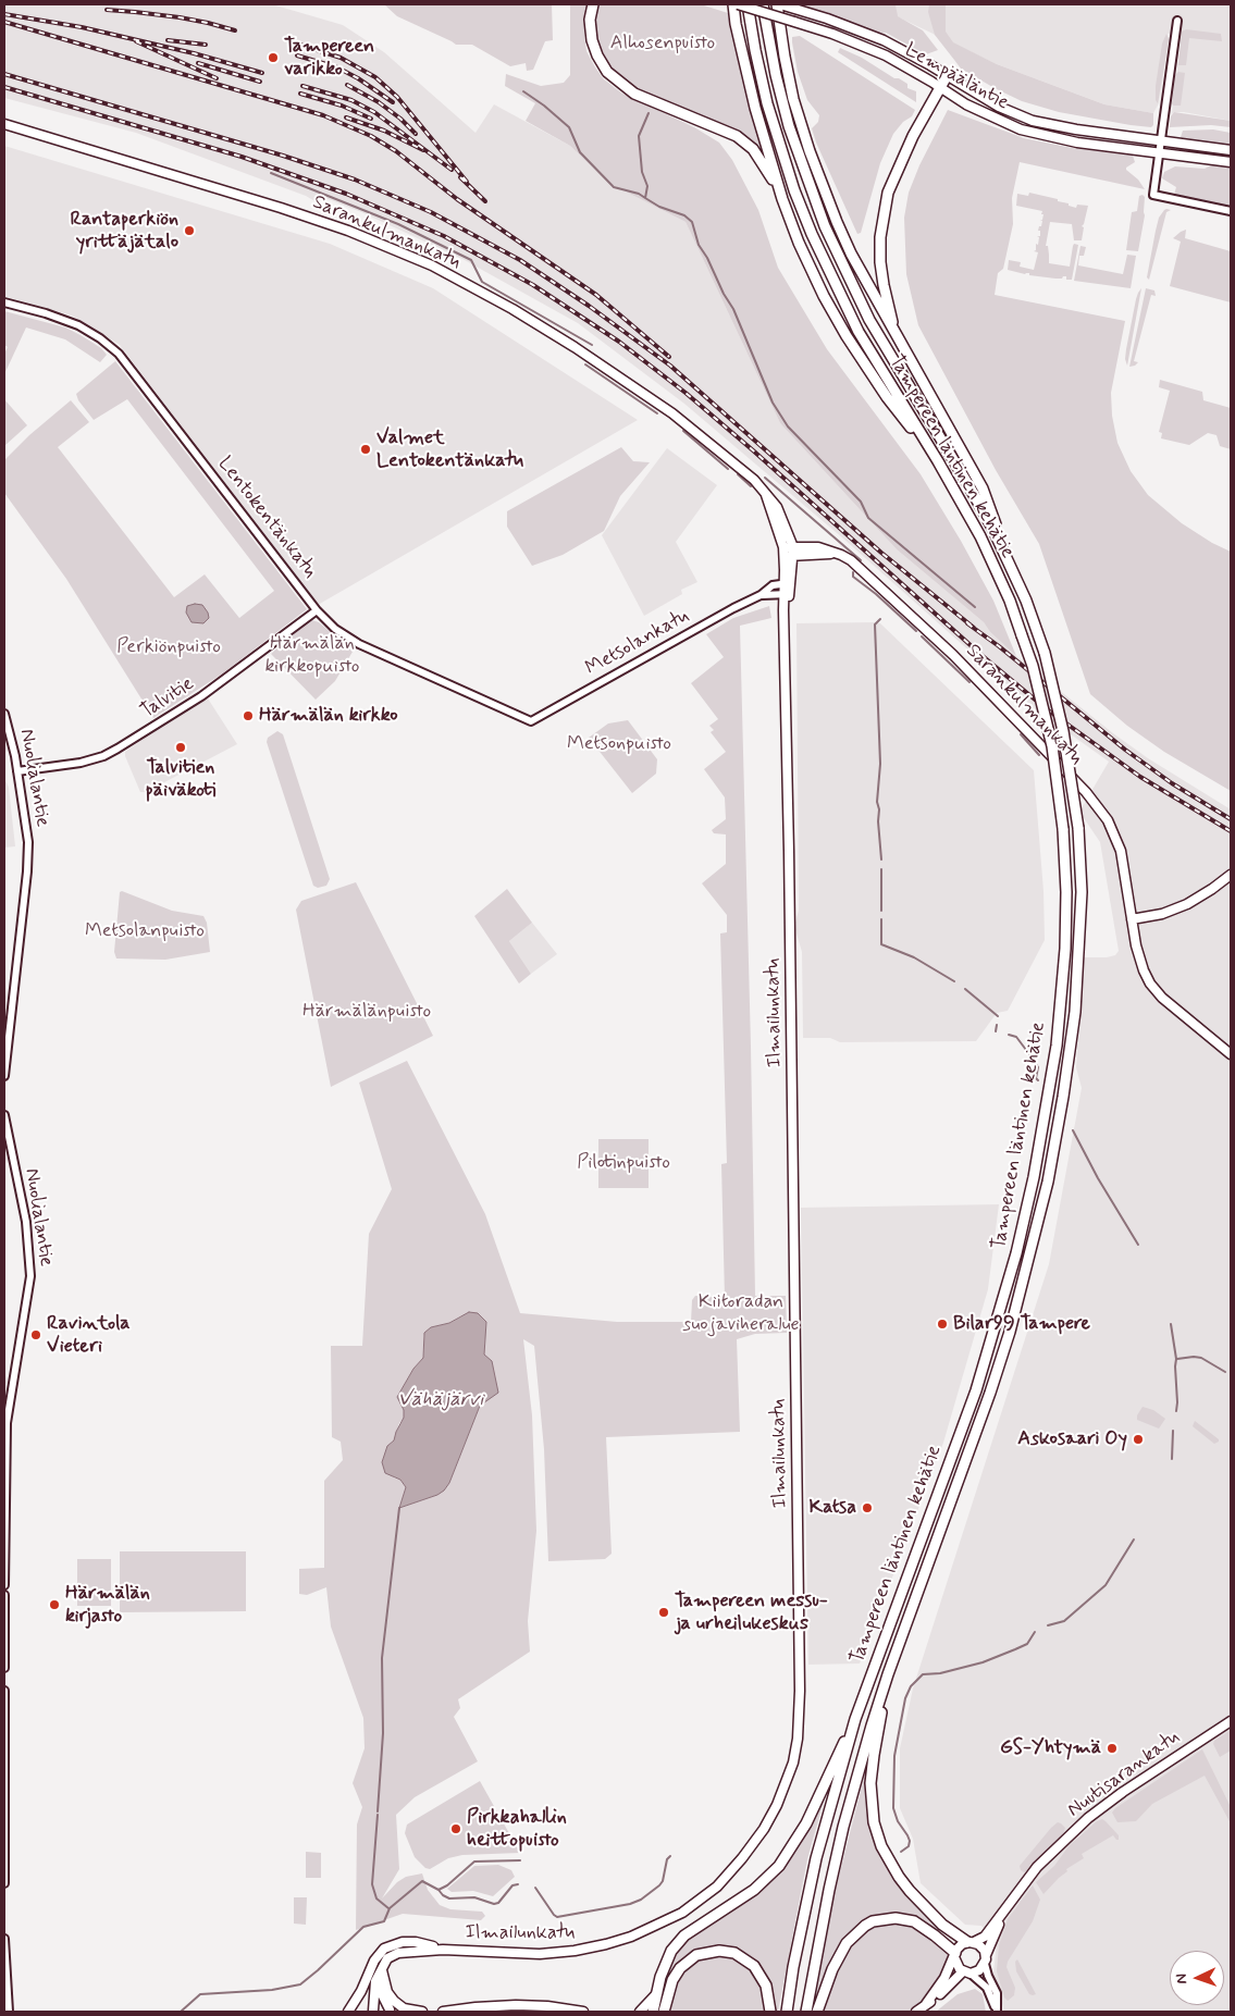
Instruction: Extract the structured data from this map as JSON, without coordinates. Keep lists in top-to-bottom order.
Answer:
{
  "streets": {
    "highway": ["Tampereen läntinen kehätie"],
    "main road": [
      "Lempääläntie",
      "Sarankulmankatu",
      "Ilmailunkatu",
      "Nuutisarankatu"
    ],
    "street": [
      "Lentokentänkatu",
      "Metsolankatu",
      "Talvitie",
      "Nuolialantie"
    ]
  },
  "crossings": [
    ["Sarankulmankatu", "Ilmailunkatu"],
    ["Lentokentänkatu", "Metsolankatu"],
    ["Lentokentänkatu", "Talvitie"],
    ["Metsolankatu", "Ilmailunkatu"],
    ["Talvitie", "Nuolialantie"]
  ],
  "water": ["Vähäjärvi"],
  "parks": [
    "Alhosenpuisto",
    "Härmälän kirkkopuisto",
    "Perkiönpuisto",
    "Metsonpuisto",
    "Metsolanpuisto",
    "Härmälänpuisto",
    "Pilotinpuisto",
    "Kiitoradan suojaviheralue"
  ],
  "places": [
    "Tampereen varikko",
    "Rantaperkiön yrittäjätalo",
    "Valmet Lentokentänkatu",
    "Härmälän kirkko",
    "Talvitien päiväkoti",
    "Bilar99 Tampere",
    "Ravintola Vieteri",
    "Askosaari Oy",
    "Katsa",
    "Härmälän kirjasto",
    "Tampereen messu- ja urheilukeskus",
    "GS-Yhtymä",
    "Pirkkahallin heittopuisto"
  ],
  "north": "left"
}
